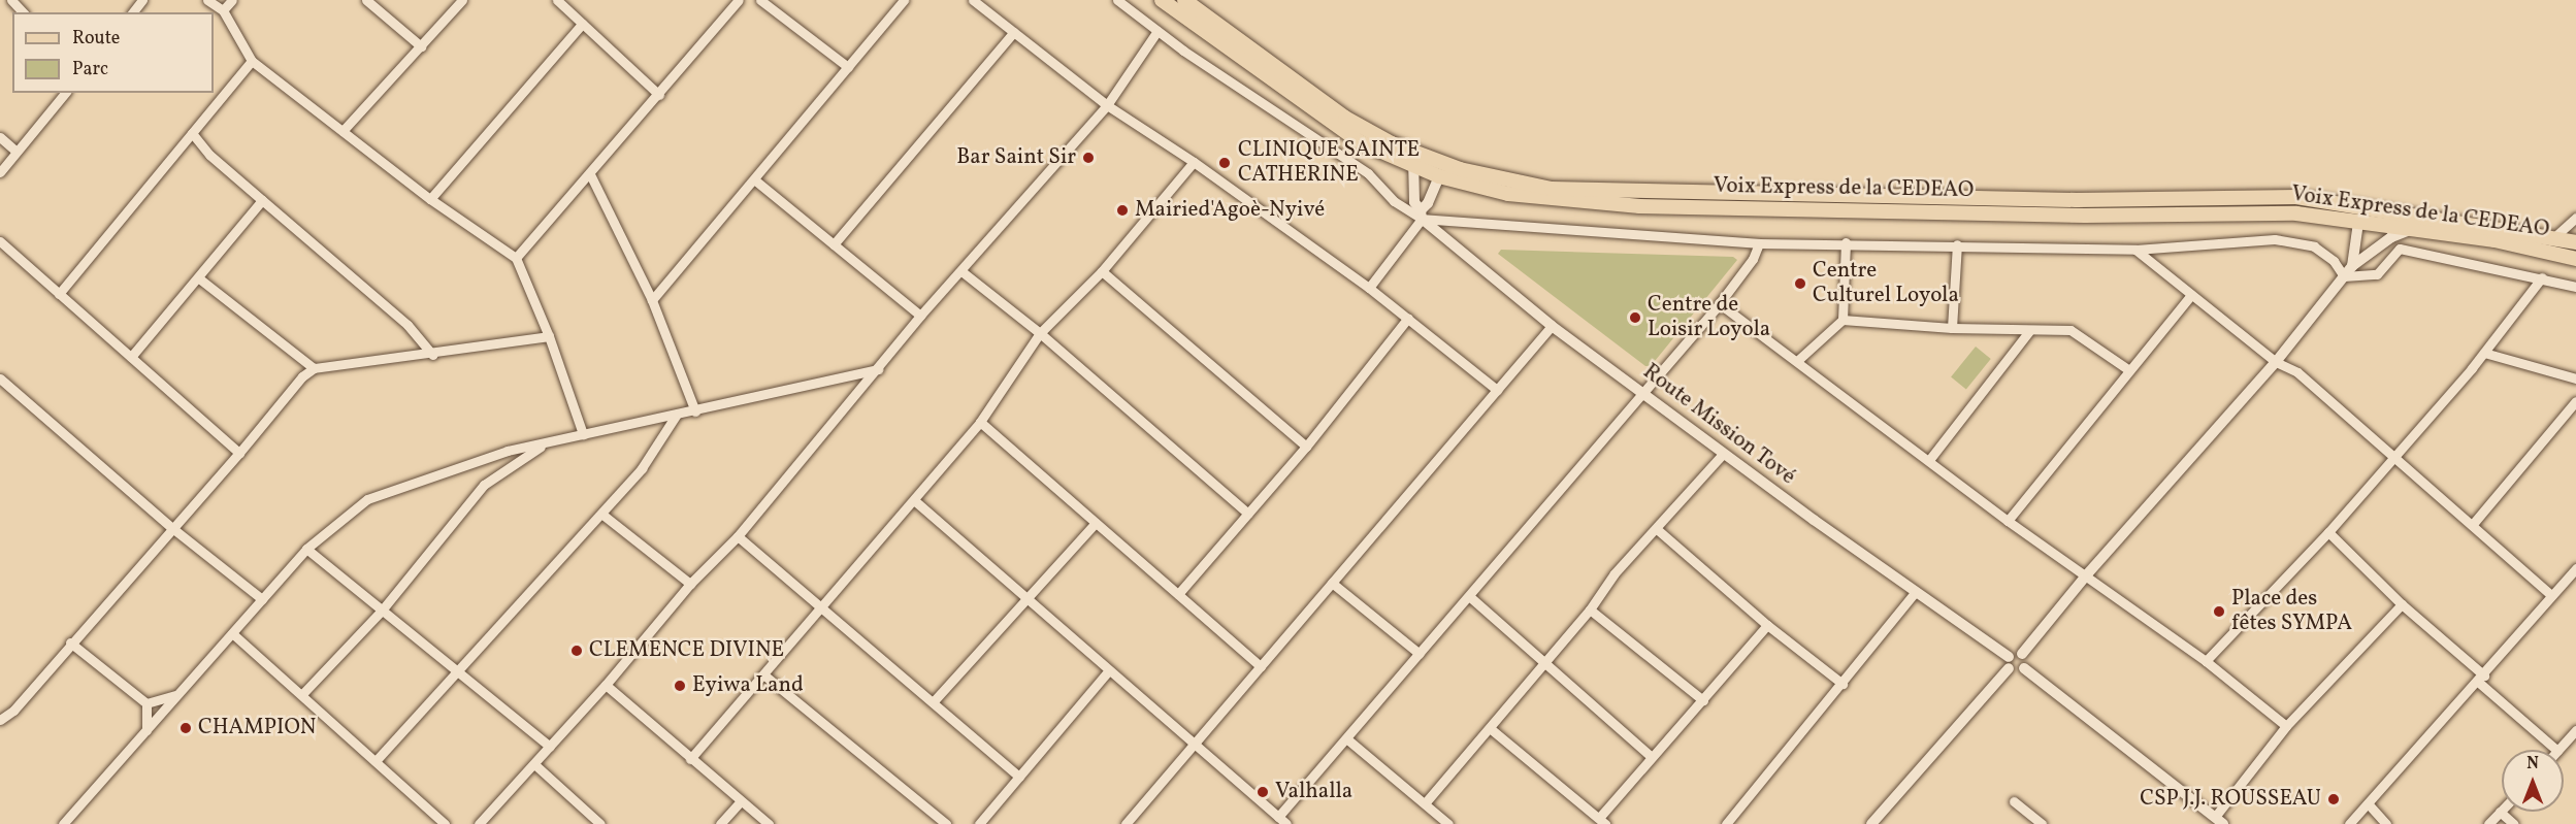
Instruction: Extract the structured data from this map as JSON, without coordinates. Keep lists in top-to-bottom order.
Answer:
{
  "streets": {
    "main road": ["Voix Express de la CEDEAO"],
    "street": ["Route Mission Tové"]
  },
  "places": [
    "Bar Saint Sir",
    "CLINIQUE SAINTE CATHERINE",
    "Mairied'Agoè-Nyivé",
    "Centre Culturel Loyola",
    "Centre de Loisir Loyola",
    "Place des fêtes SYMPA",
    "CLEMENCE DIVINE",
    "Eyiwa Land",
    "CHAMPION",
    "Valhalla",
    "CSP J.J. ROUSSEAU"
  ],
  "legend": ["Route", "Parc"],
  "north": "top"
}
